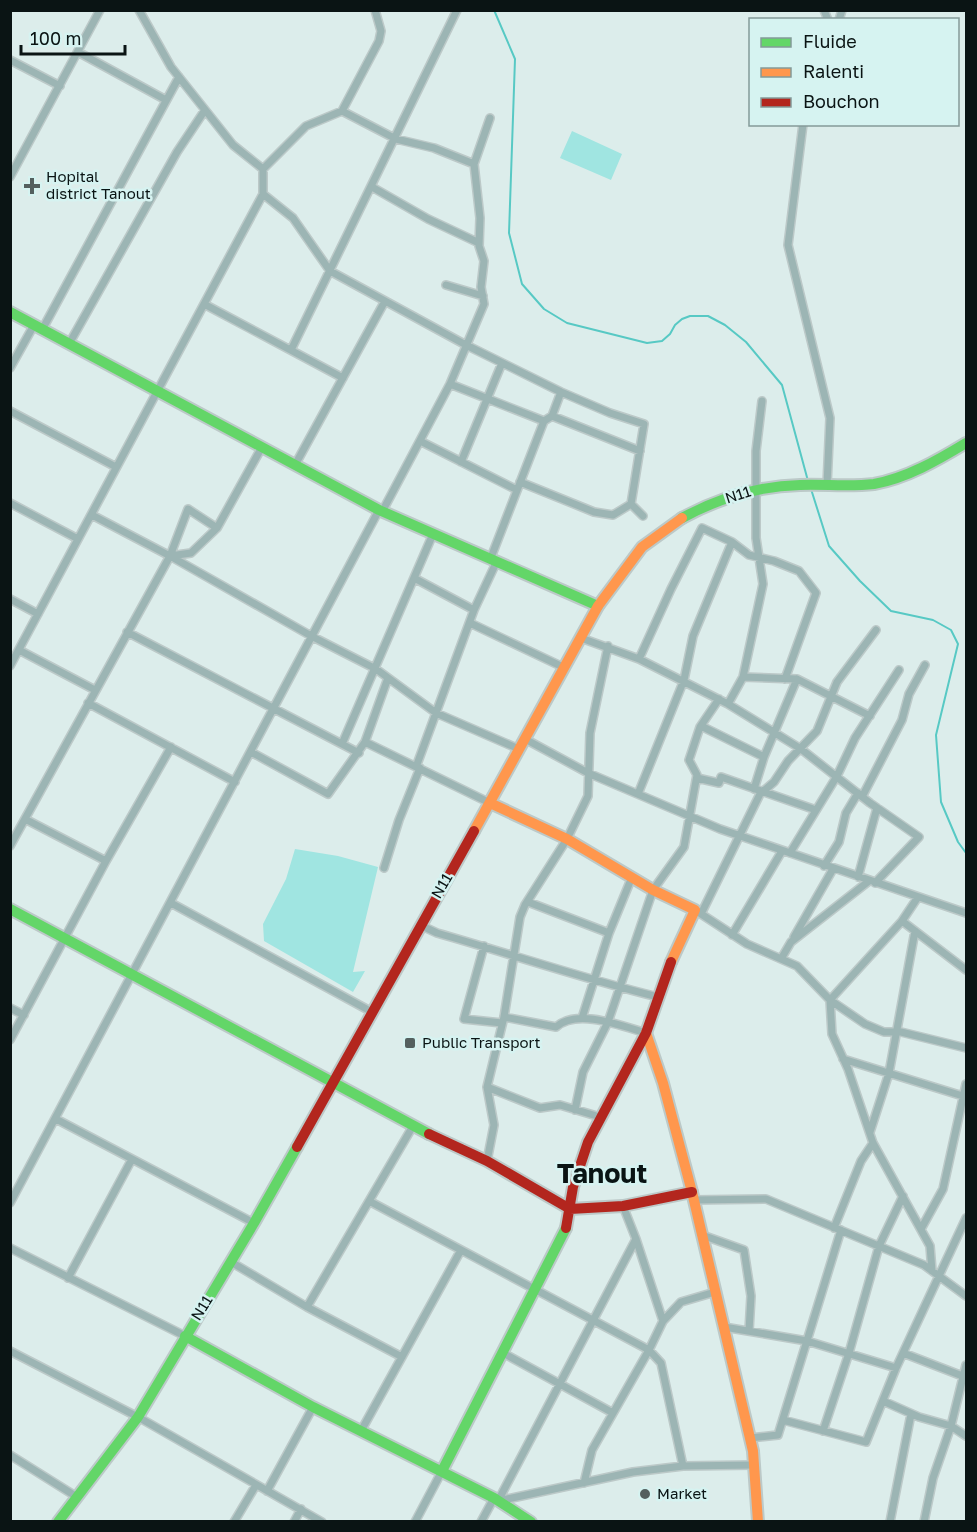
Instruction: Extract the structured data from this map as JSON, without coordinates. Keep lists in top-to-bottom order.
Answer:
{
  "streets": {
    "street": ["N11"]
  },
  "districts": ["Tanout"],
  "places": {
    "health": ["Hopital district Tanout"],
    "transit": ["Public Transport"],
    "other": ["Market"]
  },
  "legend": ["Fluide", "Ralenti", "Bouchon"],
  "scale_bar": "100 m"
}
